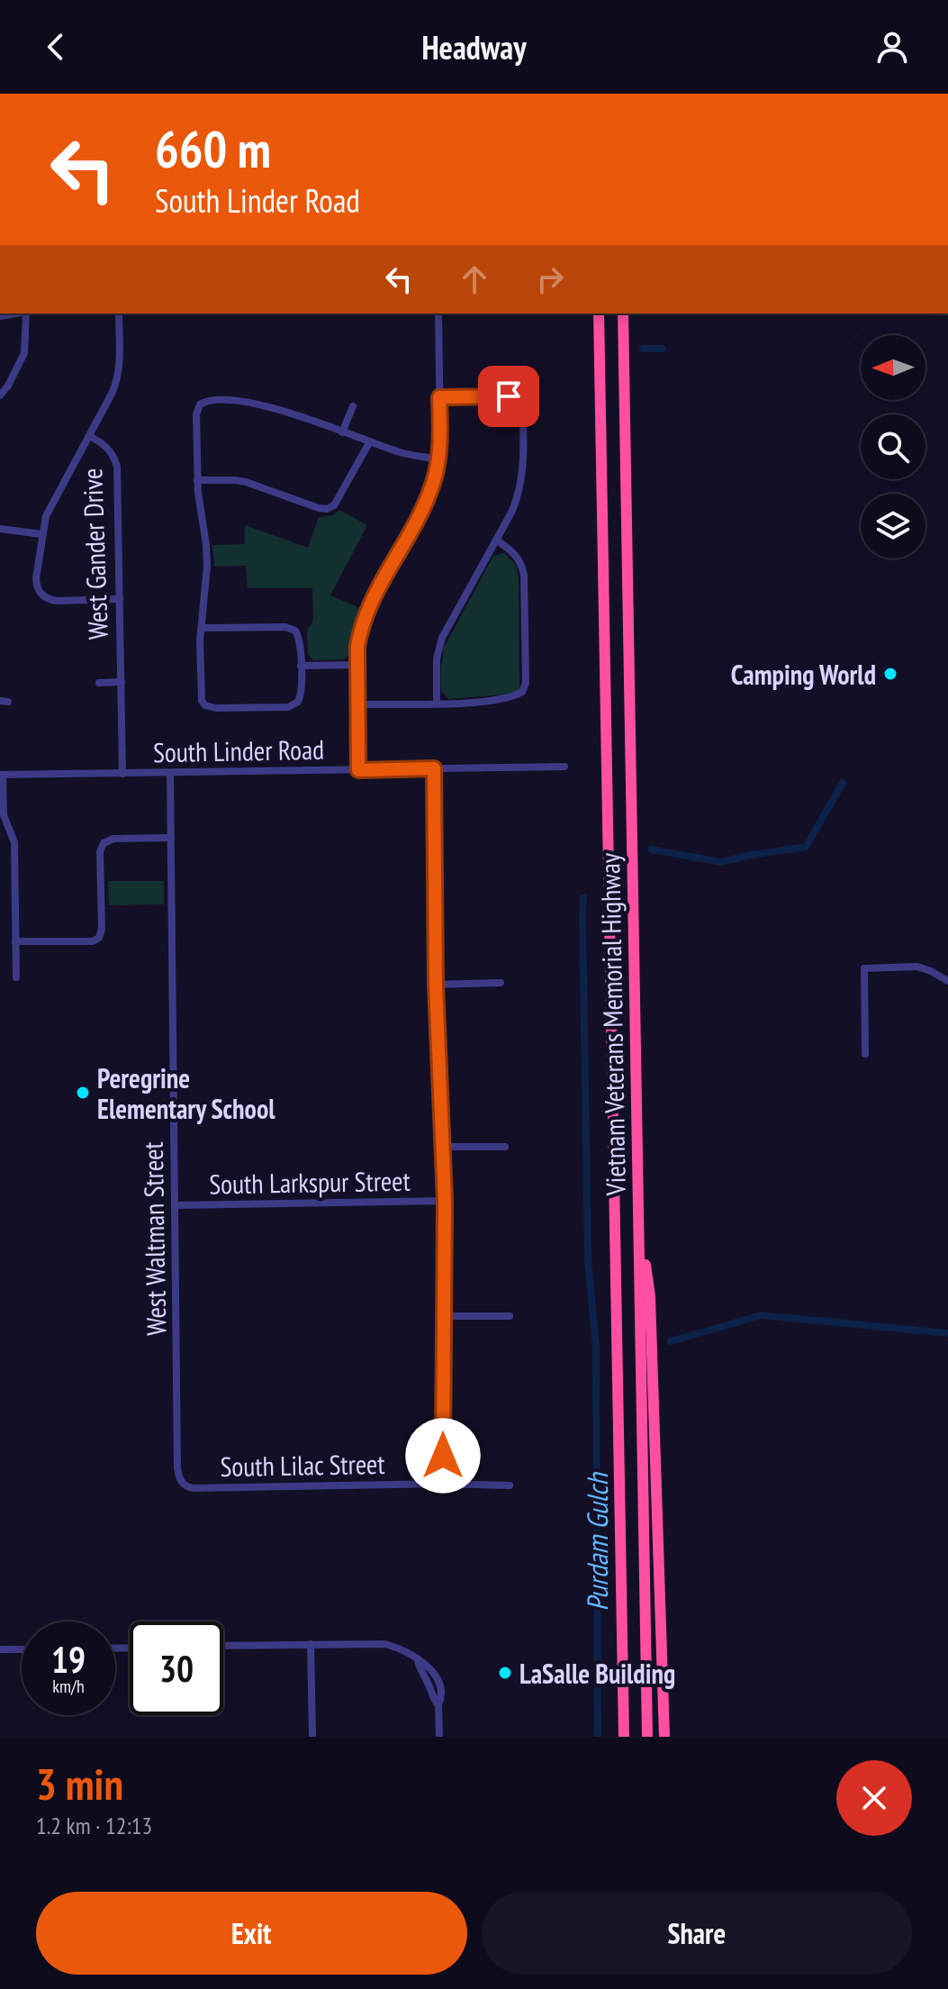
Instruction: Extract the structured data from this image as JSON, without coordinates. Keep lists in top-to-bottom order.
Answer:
{
  "streets": {
    "highway": ["Vietnam Veterans Memorial Highway"],
    "street": [
      "West Gander Drive",
      "South Linder Road",
      "South Larkspur Street",
      "West Waltman Street",
      "South Lilac Street"
    ]
  },
  "crossings": [
    ["West Gander Drive", "South Linder Road"],
    ["South Linder Road", "West Waltman Street"],
    ["South Larkspur Street", "West Waltman Street"],
    ["West Waltman Street", "South Lilac Street"]
  ],
  "water": ["Purdam Gulch"],
  "places": ["Camping World", "Peregrine Elementary School", "LaSalle Building"],
  "north": "left",
  "page": {
    "header": "Headway",
    "turn": ["660 m", "South Linder Road"],
    "speed": "19 km/h",
    "limit": "30",
    "heading": ["3 min", "1.2 km · 12:13"],
    "buttons": ["Exit", "Share"]
  }
}
